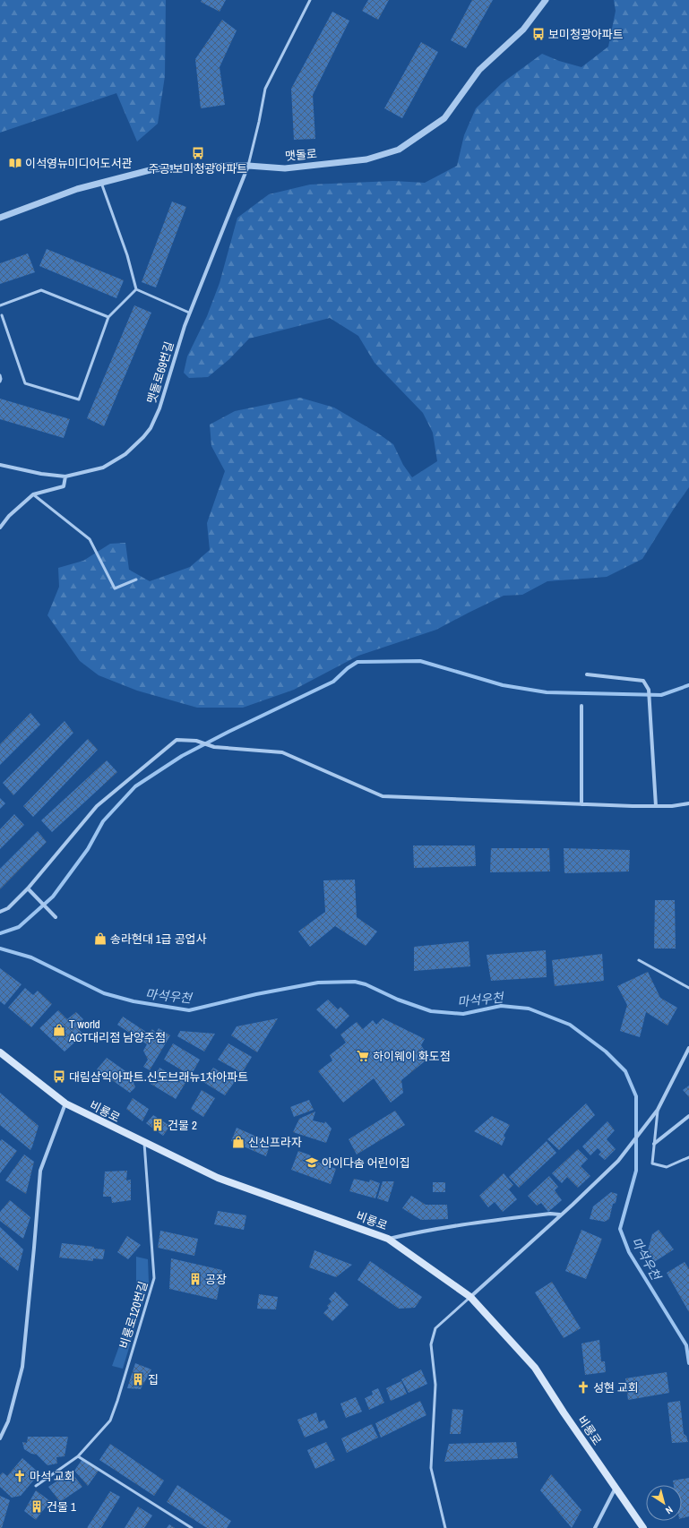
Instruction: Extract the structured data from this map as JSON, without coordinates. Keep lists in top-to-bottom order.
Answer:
{
  "streets": {
    "main road": ["비룡로"],
    "street": ["맷돌로", "맷돌로69번길"],
    "lane": ["비룡로120번길"]
  },
  "crossings": [
    ["맷돌로", "맷돌로69번길"],
    ["비룡로", "비룡로120번길"]
  ],
  "water": ["마석우천"],
  "places": {
    "bus stop": ["보미청광아파트", "주공.보미청광아파트", "대림삼익아파트.신도브래뉴1차아파트"],
    "library": ["이석영뉴미디어도서관"],
    "shop": ["송라현대 1급 공업사", "T world ACT대리점 남양주점", "신신프라자"],
    "supermarket": ["하이웨이 화도점"],
    "building": [
      "건물 2",
      "공장",
      "집",
      "건물 1"
    ],
    "school or university": ["아이다솜 어린이집"],
    "church": ["성현 교회", "마석 교회"]
  },
  "north": "bottom right"
}
